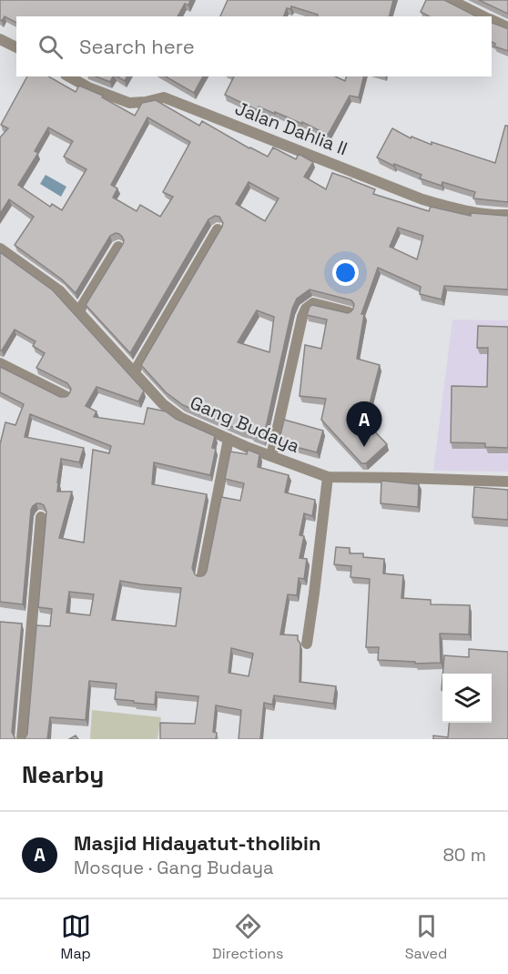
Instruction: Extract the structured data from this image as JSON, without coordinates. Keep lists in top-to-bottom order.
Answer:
{
  "streets": {
    "street": ["Jalan Dahlia II", "Gang Budaya"]
  },
  "page": {
    "search": "Search here",
    "pins": "A",
    "heading": "Nearby",
    "list": [
      {
        "mark": "A",
        "name": "Masjid Hidayatut-tholibin",
        "note": "Mosque · Gang Budaya",
        "value": "80 m"
      }
    ],
    "nav": ["Map", "Directions", "Saved"]
  }
}
